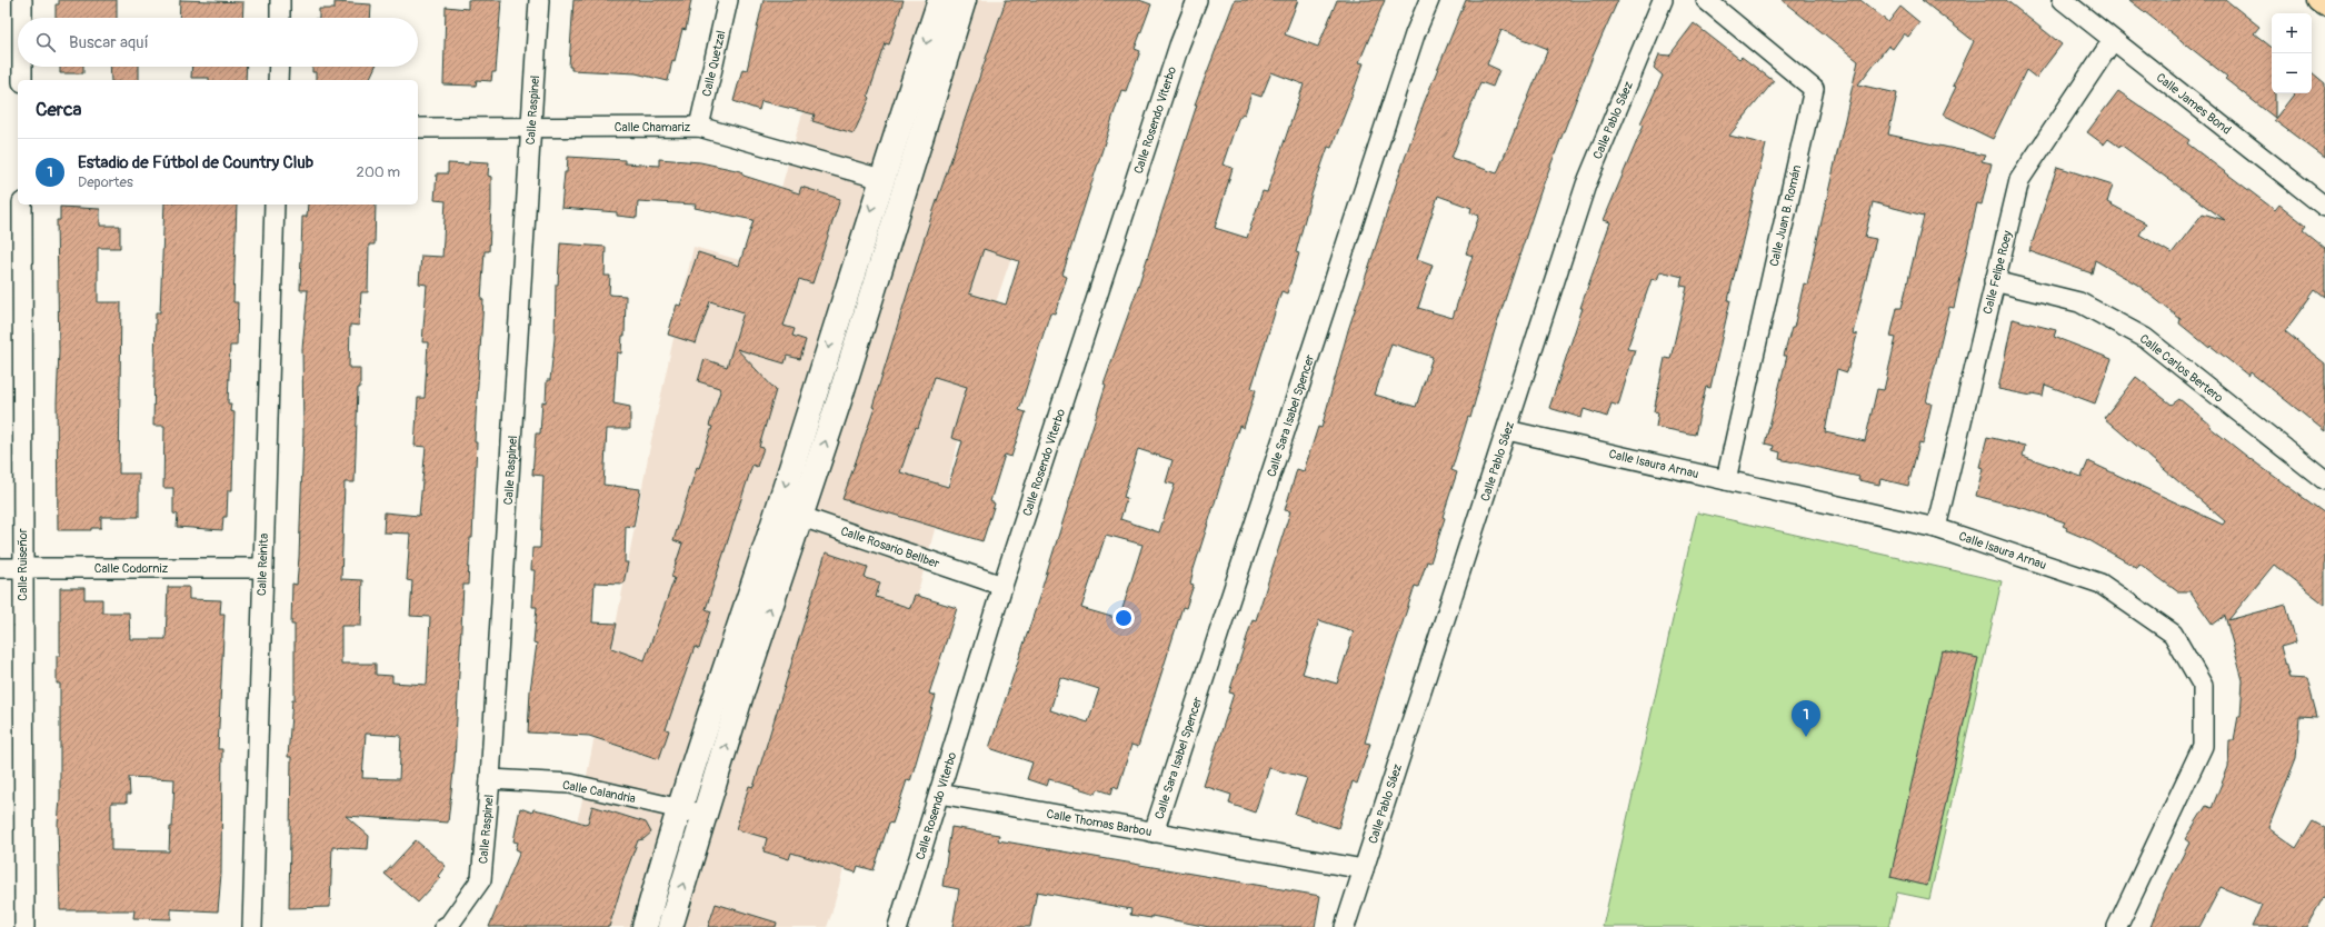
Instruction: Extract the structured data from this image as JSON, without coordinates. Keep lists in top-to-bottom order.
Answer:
{
  "streets": {
    "street": [
      "Calle Quetzal",
      "Calle James Bond",
      "Calle Raspinel",
      "Calle Rosendo Viterbo",
      "Calle Pablo Sáez",
      "Calle Chamariz",
      "Calle Juan B. Román",
      "Calle Felipe Roey",
      "Calle Carlos Bertero",
      "Calle Sara Isabel Spencer",
      "Calle Isaura Arnau",
      "Calle Rosario Bellber",
      "Calle Ruiseñor",
      "Calle Reinita",
      "Calle Codorniz",
      "Calle Calandria",
      "Calle Thomas Barbou"
    ]
  },
  "crossings": [
    ["Calle Quetzal", "Calle Chamariz"],
    ["Calle James Bond", "Calle Felipe Roey"],
    ["Calle Raspinel", "Calle Chamariz"],
    ["Calle Raspinel", "Calle Calandria"],
    ["Calle Rosendo Viterbo", "Calle Rosario Bellber"],
    ["Calle Rosendo Viterbo", "Calle Thomas Barbou"],
    ["Calle Pablo Sáez", "Calle Isaura Arnau"],
    ["Calle Pablo Sáez", "Calle Thomas Barbou"],
    ["Calle Juan B. Román", "Calle Isaura Arnau"],
    ["Calle Felipe Roey", "Calle Carlos Bertero"],
    ["Calle Felipe Roey", "Calle Isaura Arnau"],
    ["Calle Sara Isabel Spencer", "Calle Thomas Barbou"],
    ["Calle Ruiseñor", "Calle Codorniz"],
    ["Calle Reinita", "Calle Codorniz"]
  ],
  "page": {
    "map_buttons": ["+", "−"],
    "search": "Buscar aquí",
    "heading": "Cerca",
    "list": [
      {
        "mark": "1",
        "name": "Estadio de Fútbol de Country Club",
        "note": "Deportes",
        "value": "200 m"
      }
    ],
    "pins": "1"
  }
}
